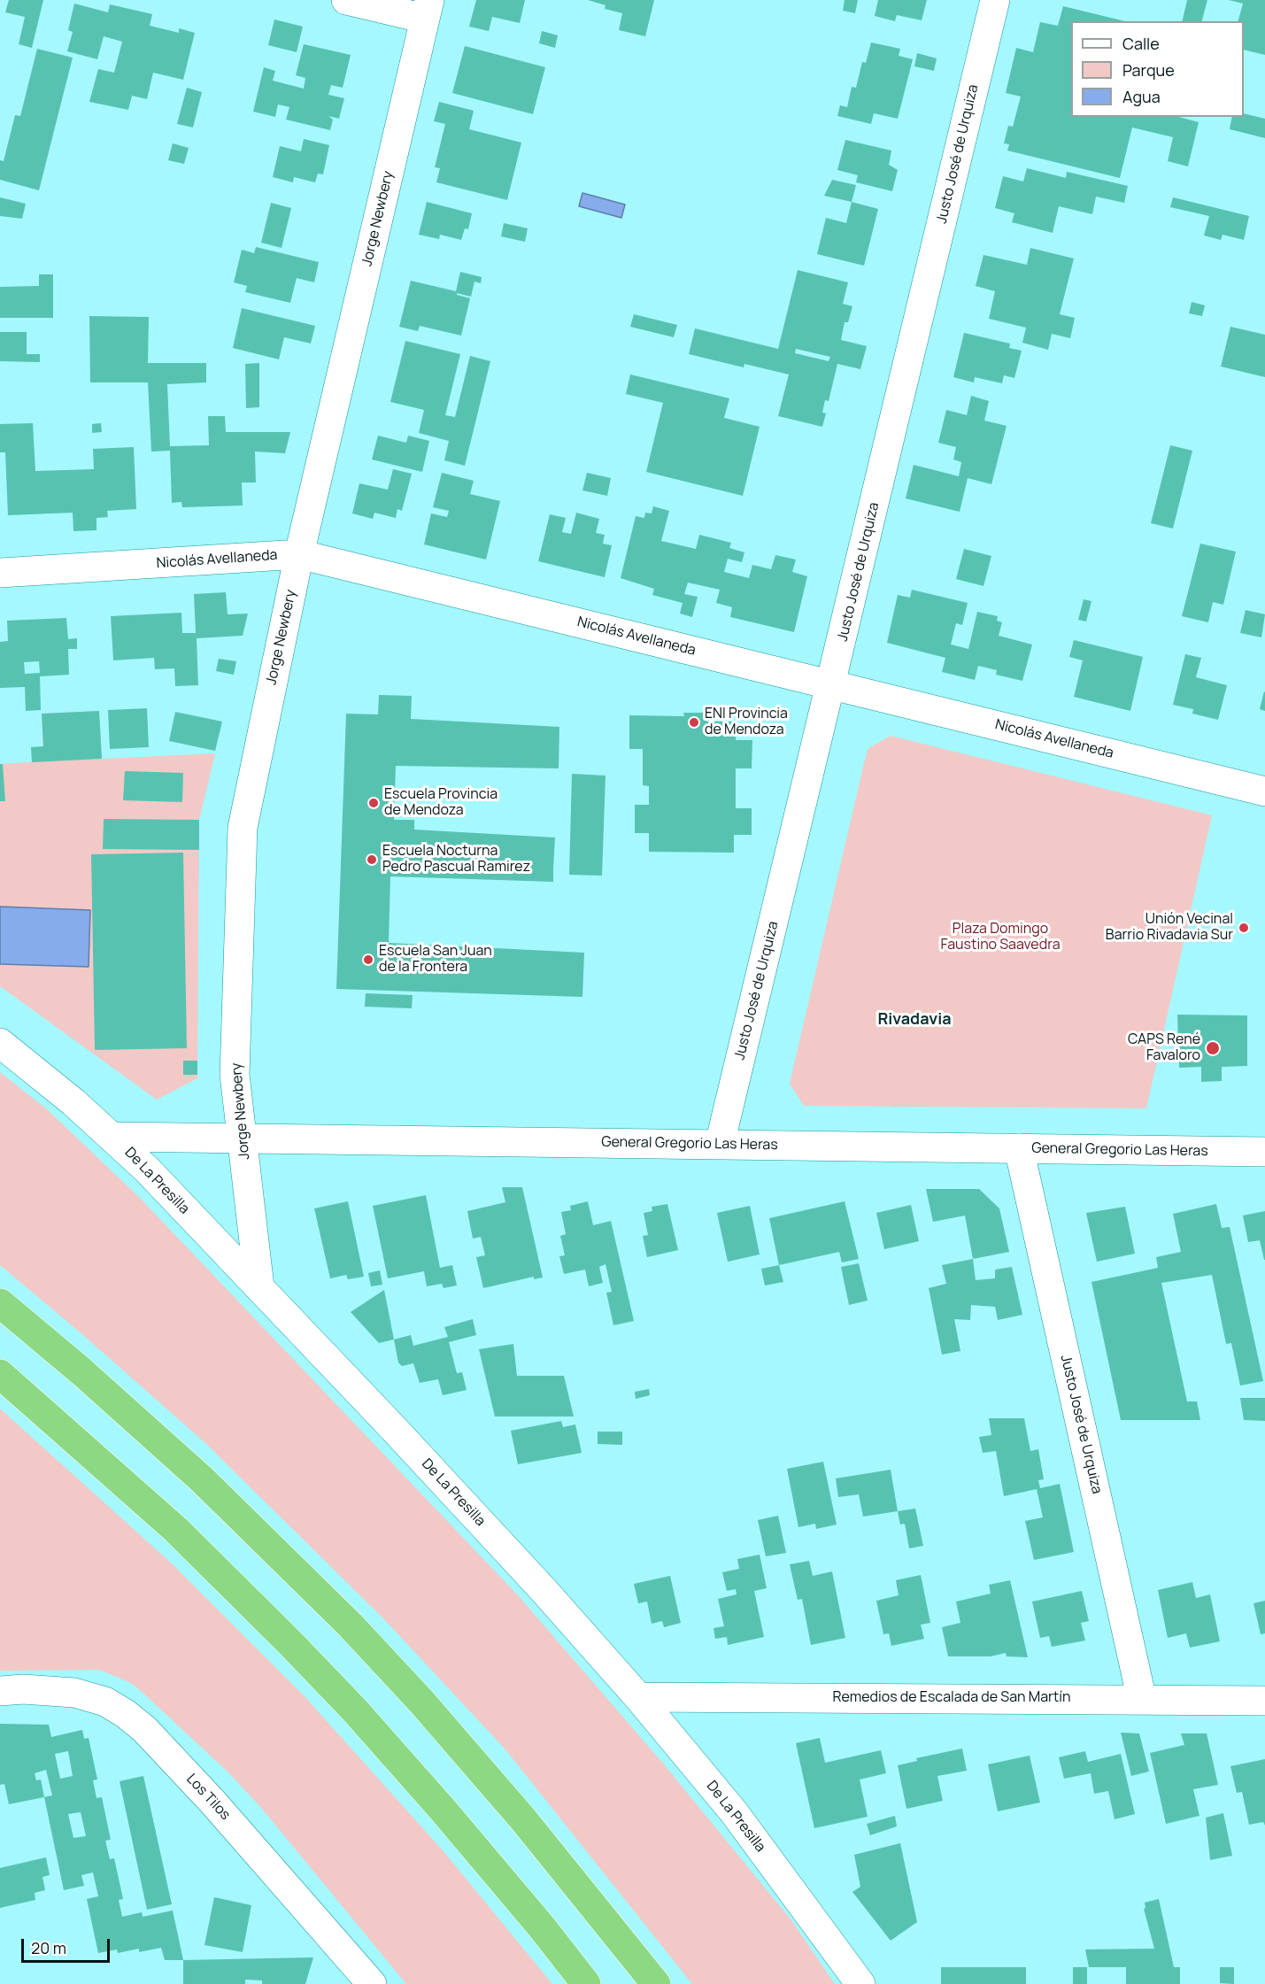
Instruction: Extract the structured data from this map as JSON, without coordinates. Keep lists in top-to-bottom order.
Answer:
{
  "streets": {
    "street": [
      "Justo José de Urquiza",
      "Jorge Newbery",
      "Nicolás Avellaneda",
      "General Gregorio Las Heras",
      "De La Presilla",
      "Remedios de Escalada de San Martín",
      "Los Tilos"
    ]
  },
  "crossings": [
    ["Justo José de Urquiza", "Nicolás Avellaneda"],
    ["Justo José de Urquiza", "General Gregorio Las Heras"],
    ["Justo José de Urquiza", "Remedios de Escalada de San Martín"],
    ["Jorge Newbery", "Nicolás Avellaneda"],
    ["Jorge Newbery", "General Gregorio Las Heras"],
    ["Jorge Newbery", "De La Presilla"],
    ["General Gregorio Las Heras", "De La Presilla"],
    ["De La Presilla", "Remedios de Escalada de San Martín"]
  ],
  "districts": ["Rivadavia"],
  "parks": ["Plaza Domingo Faustino Saavedra"],
  "places": [
    "ENI Provincia de Mendoza",
    "Escuela Provincia de Mendoza",
    "Escuela Nocturna Pedro Pascual Ramirez",
    "Unión Vecinal Barrio Rivadavia Sur",
    "Escuela San Juan de la Frontera",
    "CAPS René Favaloro"
  ],
  "legend": ["Calle", "Parque", "Agua"],
  "scale_bar": "20 m"
}
